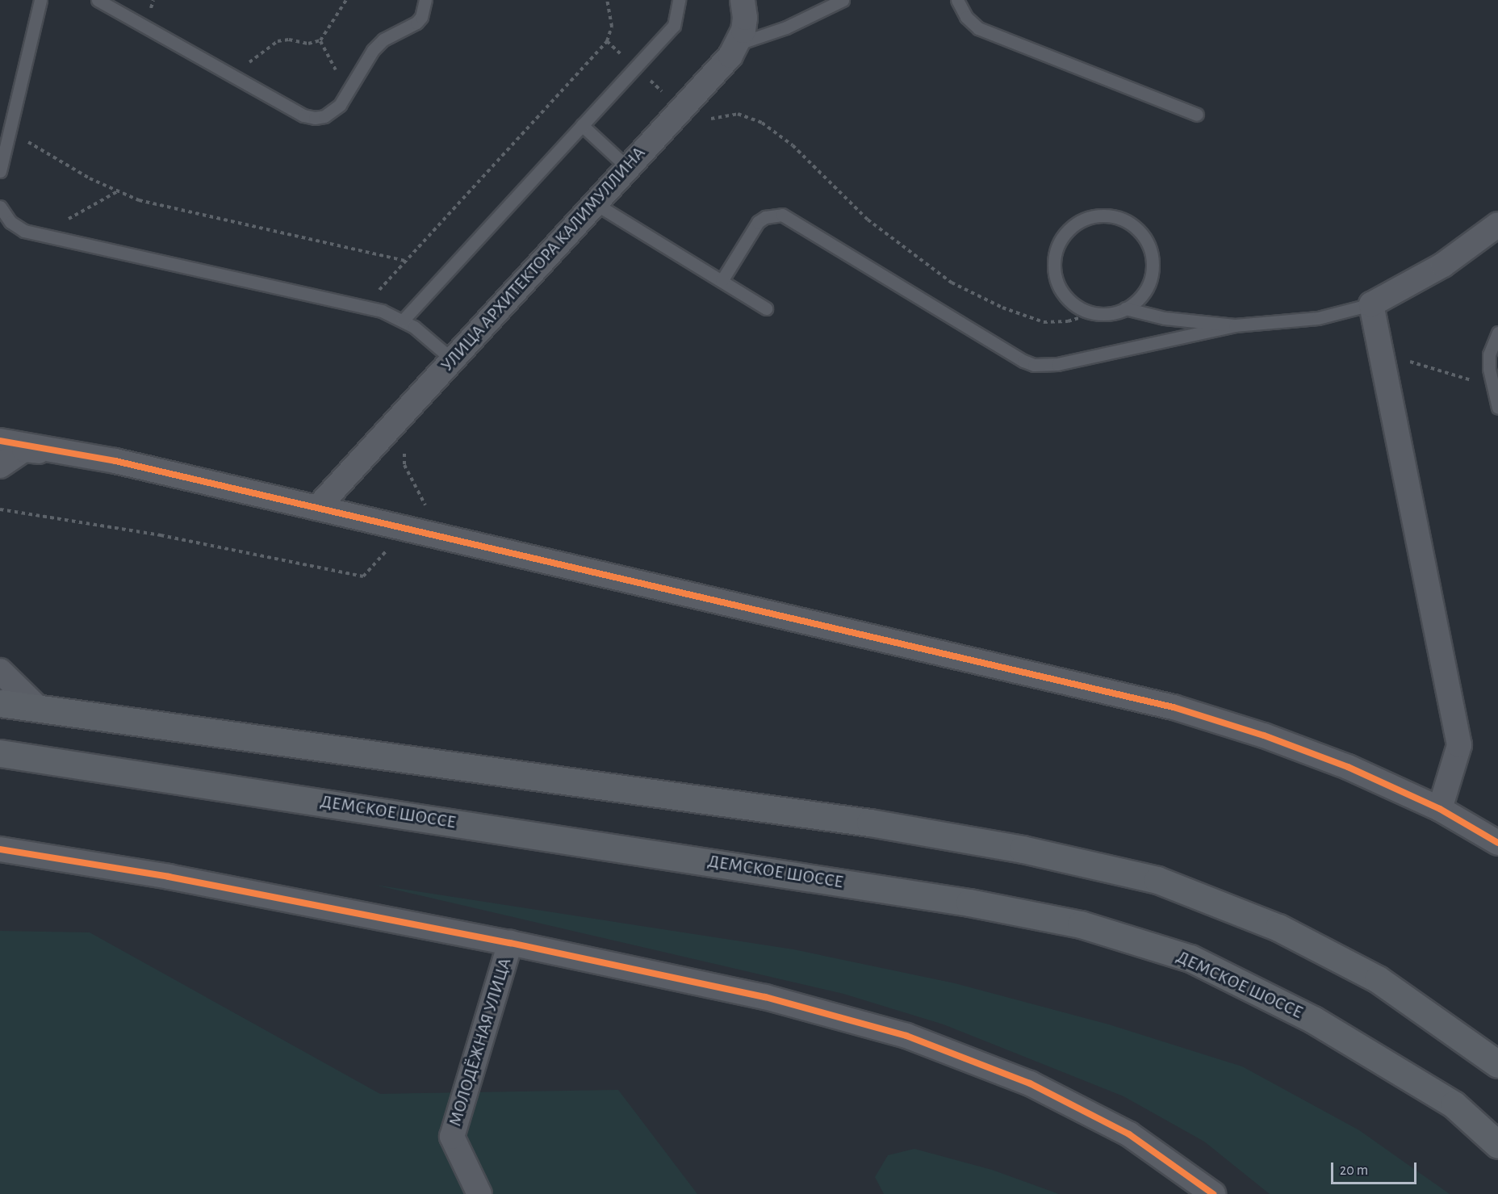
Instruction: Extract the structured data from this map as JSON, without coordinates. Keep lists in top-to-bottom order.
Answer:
{
  "streets": {
    "main road": ["ДЕМСКОЕ ШОССЕ"],
    "street": ["УЛИЦА АРХИТЕКТОРА КАЛИМУЛЛИНА", "МОЛОДЁЖНАЯ УЛИЦА"]
  },
  "scale_bar": "20 m"
}
